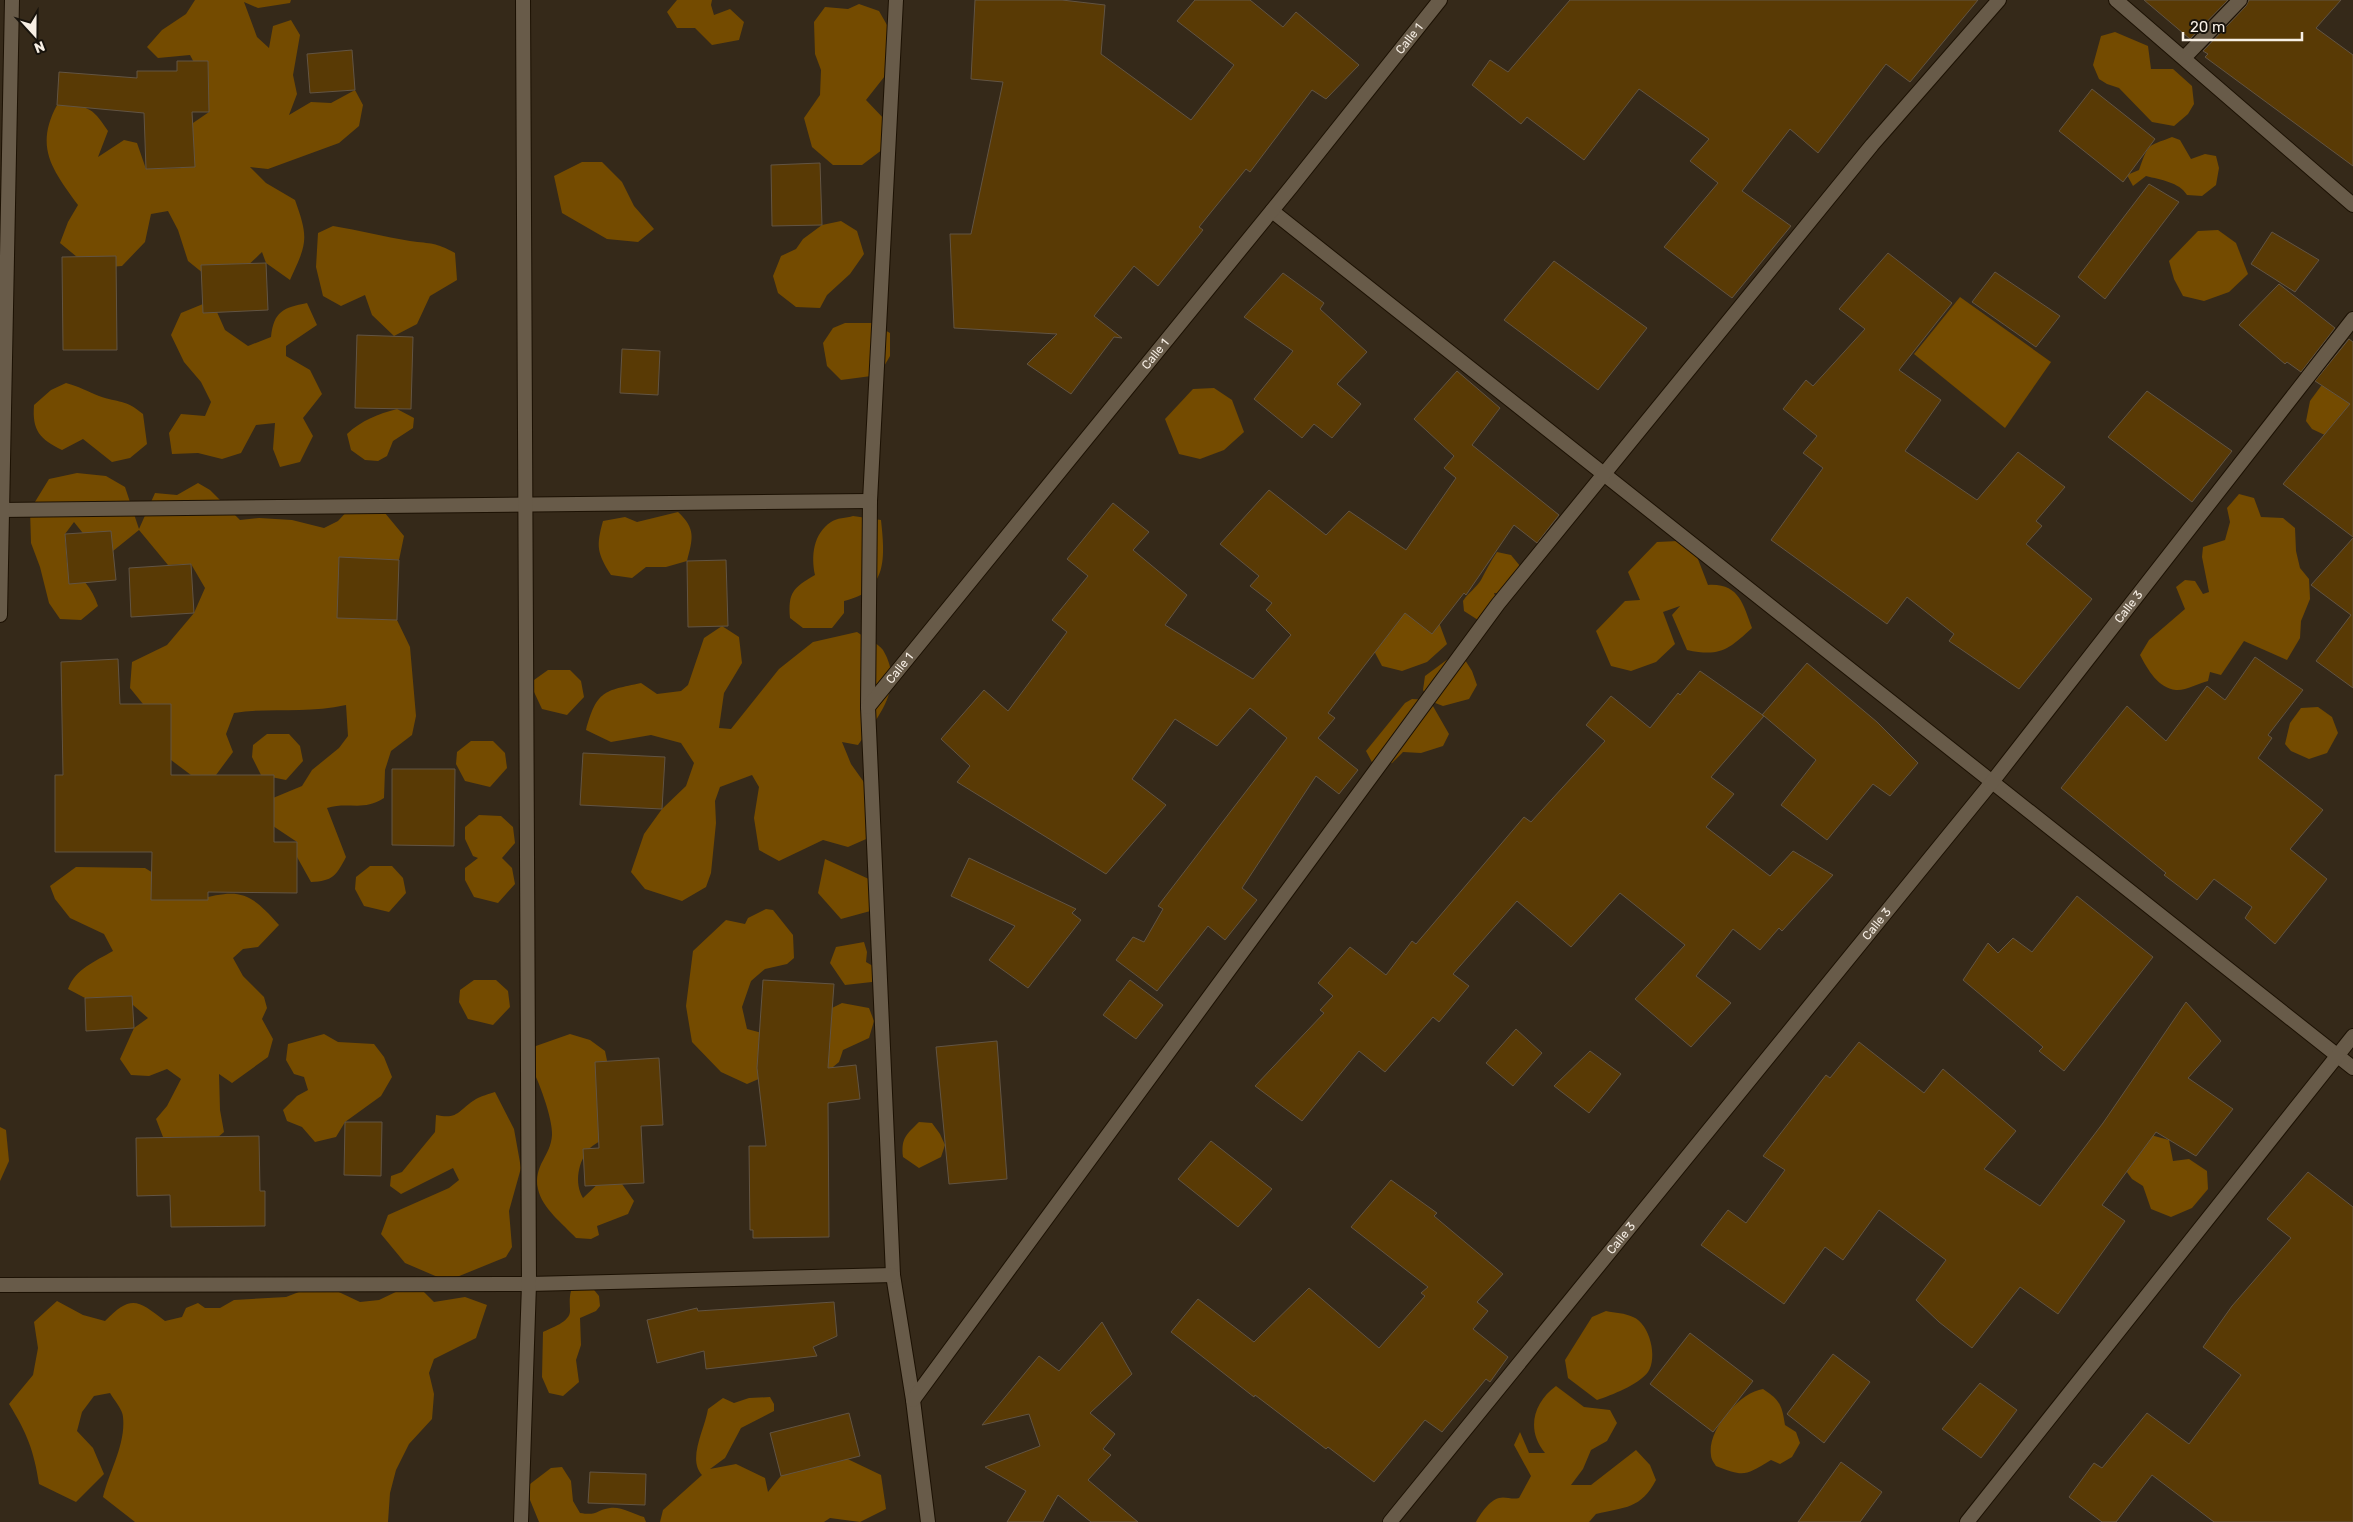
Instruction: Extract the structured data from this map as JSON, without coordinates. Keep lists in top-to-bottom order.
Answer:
{
  "streets": {
    "street": ["Calle 1", "Calle 3"]
  },
  "scale_bar": "20 m",
  "north": "bottom"
}
